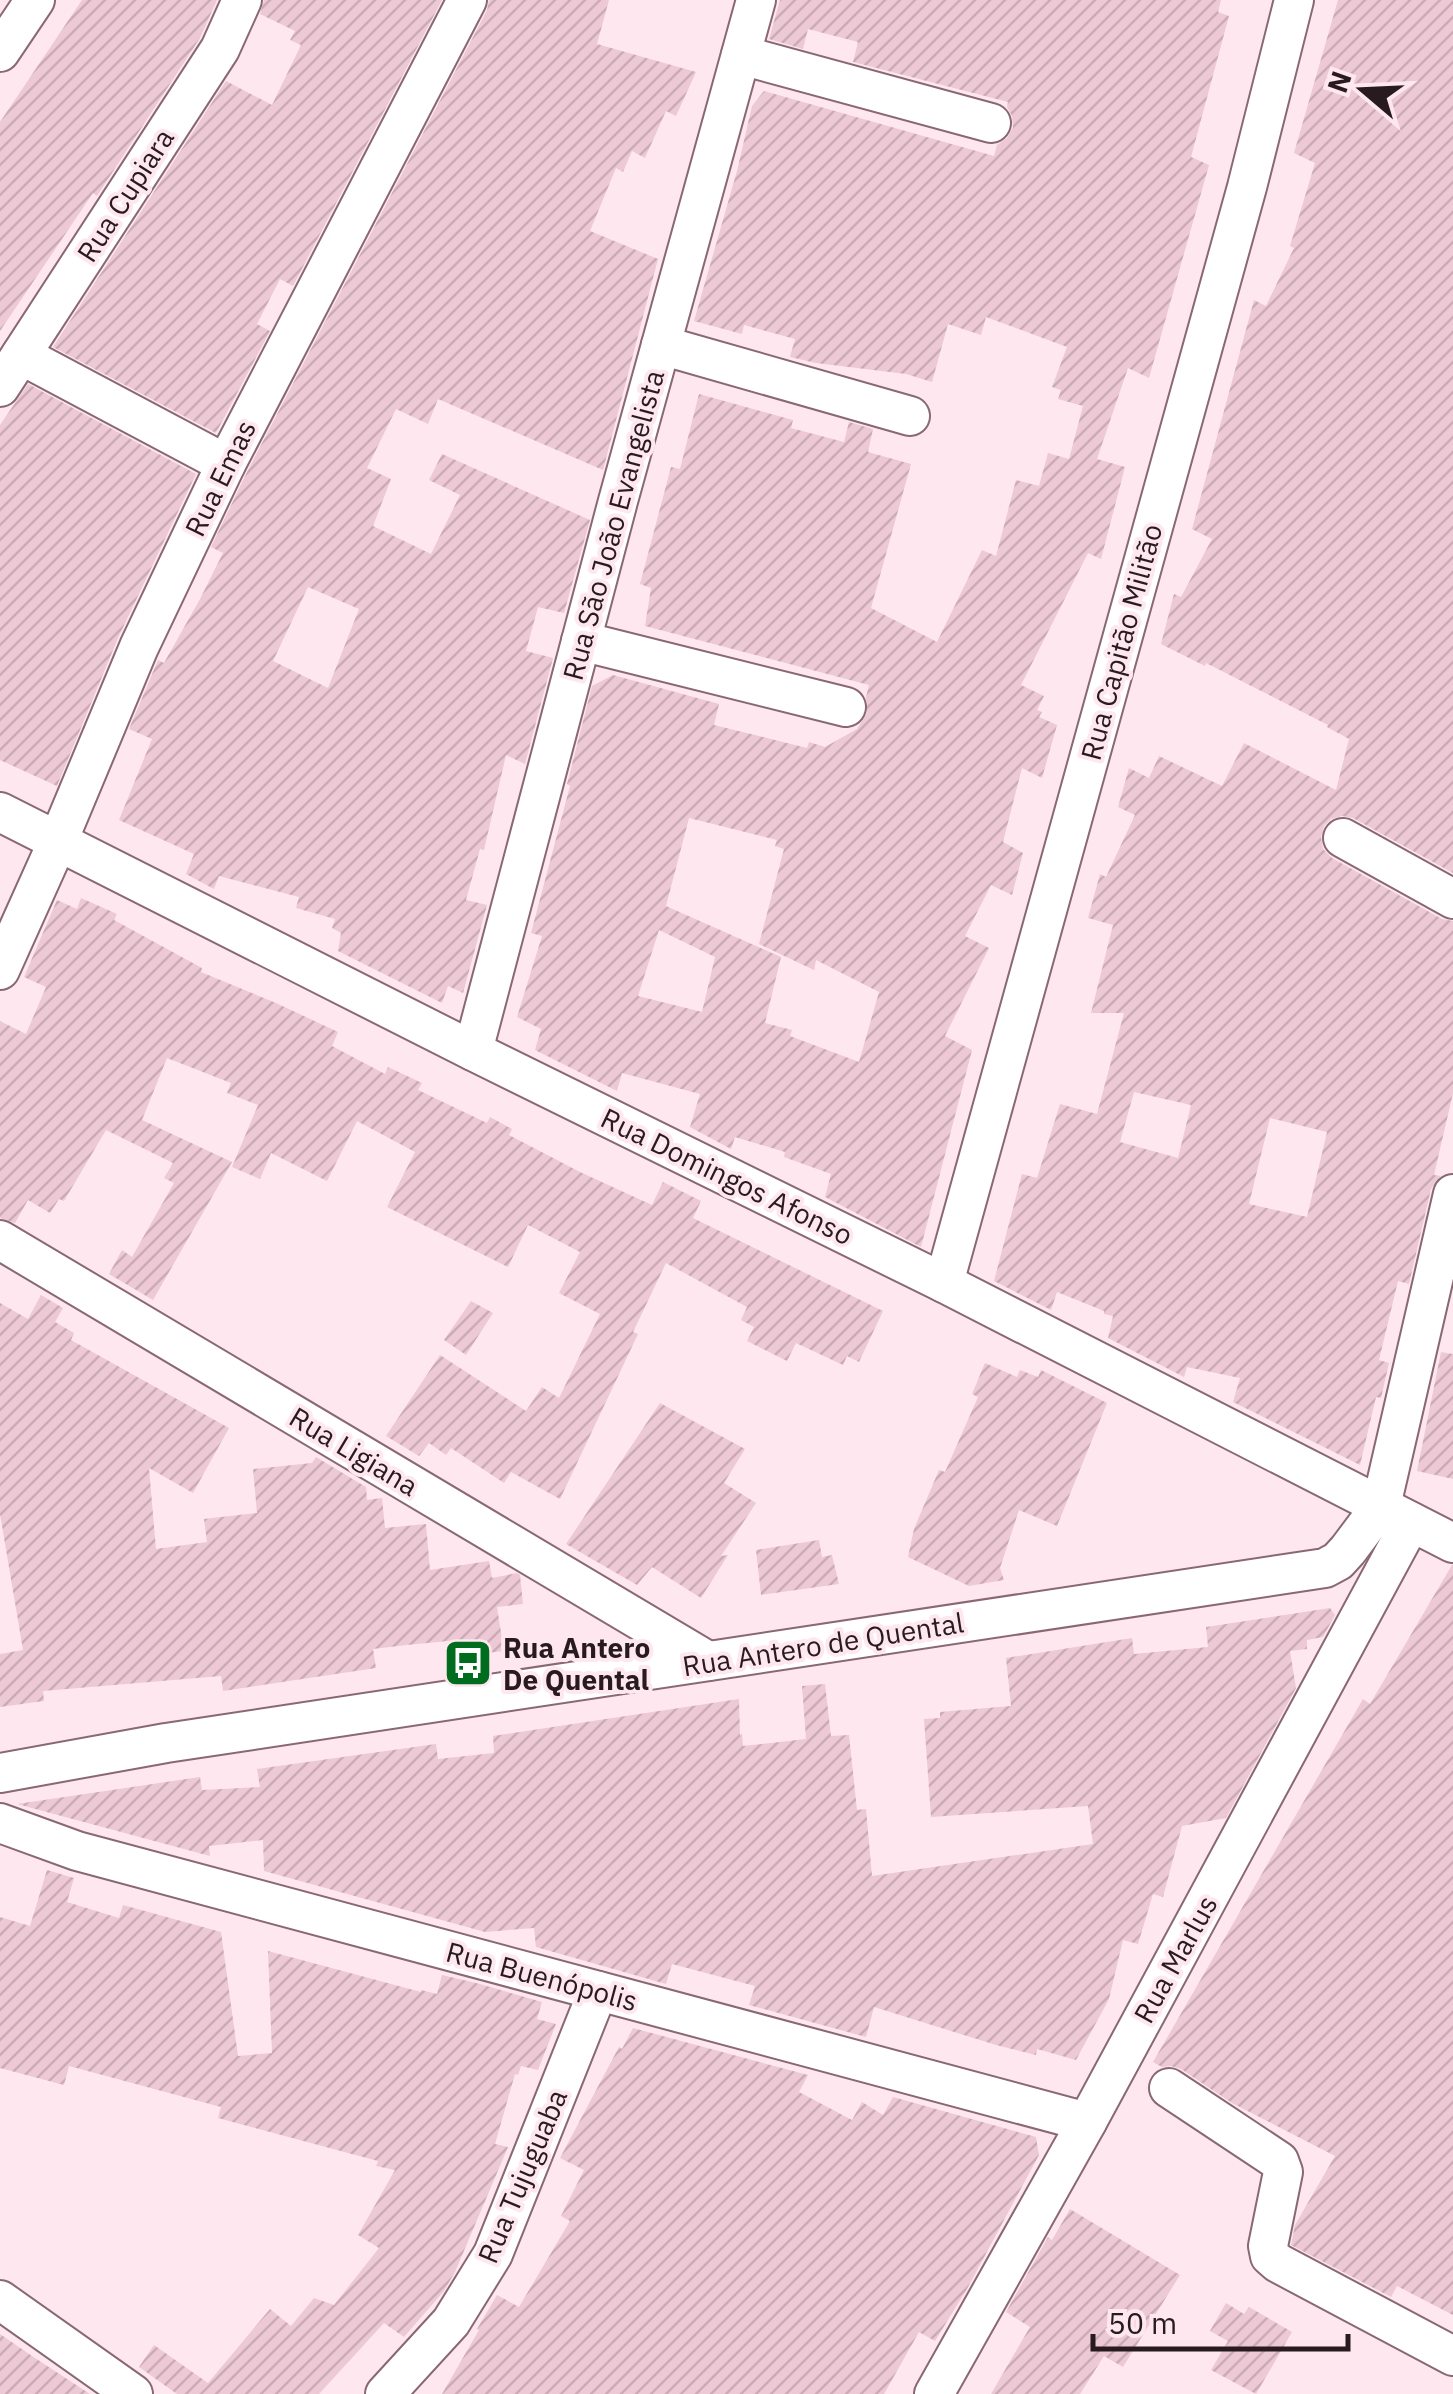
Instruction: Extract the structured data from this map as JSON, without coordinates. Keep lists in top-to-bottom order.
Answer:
{
  "streets": {
    "street": [
      "Rua Cupiara",
      "Rua Emas",
      "Rua São João Evangelista",
      "Rua Capitão Militão",
      "Rua Domingos Afonso",
      "Rua Ligiana",
      "Rua Antero de Quental",
      "Rua Marlus",
      "Rua Buenópolis",
      "Rua Tujuguaba"
    ]
  },
  "crossings": [
    ["Rua Emas", "Rua Domingos Afonso"],
    ["Rua São João Evangelista", "Rua Domingos Afonso"],
    ["Rua Capitão Militão", "Rua Domingos Afonso"],
    ["Rua Domingos Afonso", "Rua Antero de Quental"],
    ["Rua Domingos Afonso", "Rua Marlus"],
    ["Rua Ligiana", "Rua Antero de Quental"],
    ["Rua Antero de Quental", "Rua Marlus"],
    ["Rua Marlus", "Rua Buenópolis"],
    ["Rua Buenópolis", "Rua Tujuguaba"]
  ],
  "places": {
    "bus stop": ["Rua Antero De Quental"]
  },
  "scale_bar": "50 m",
  "north": "left"
}
